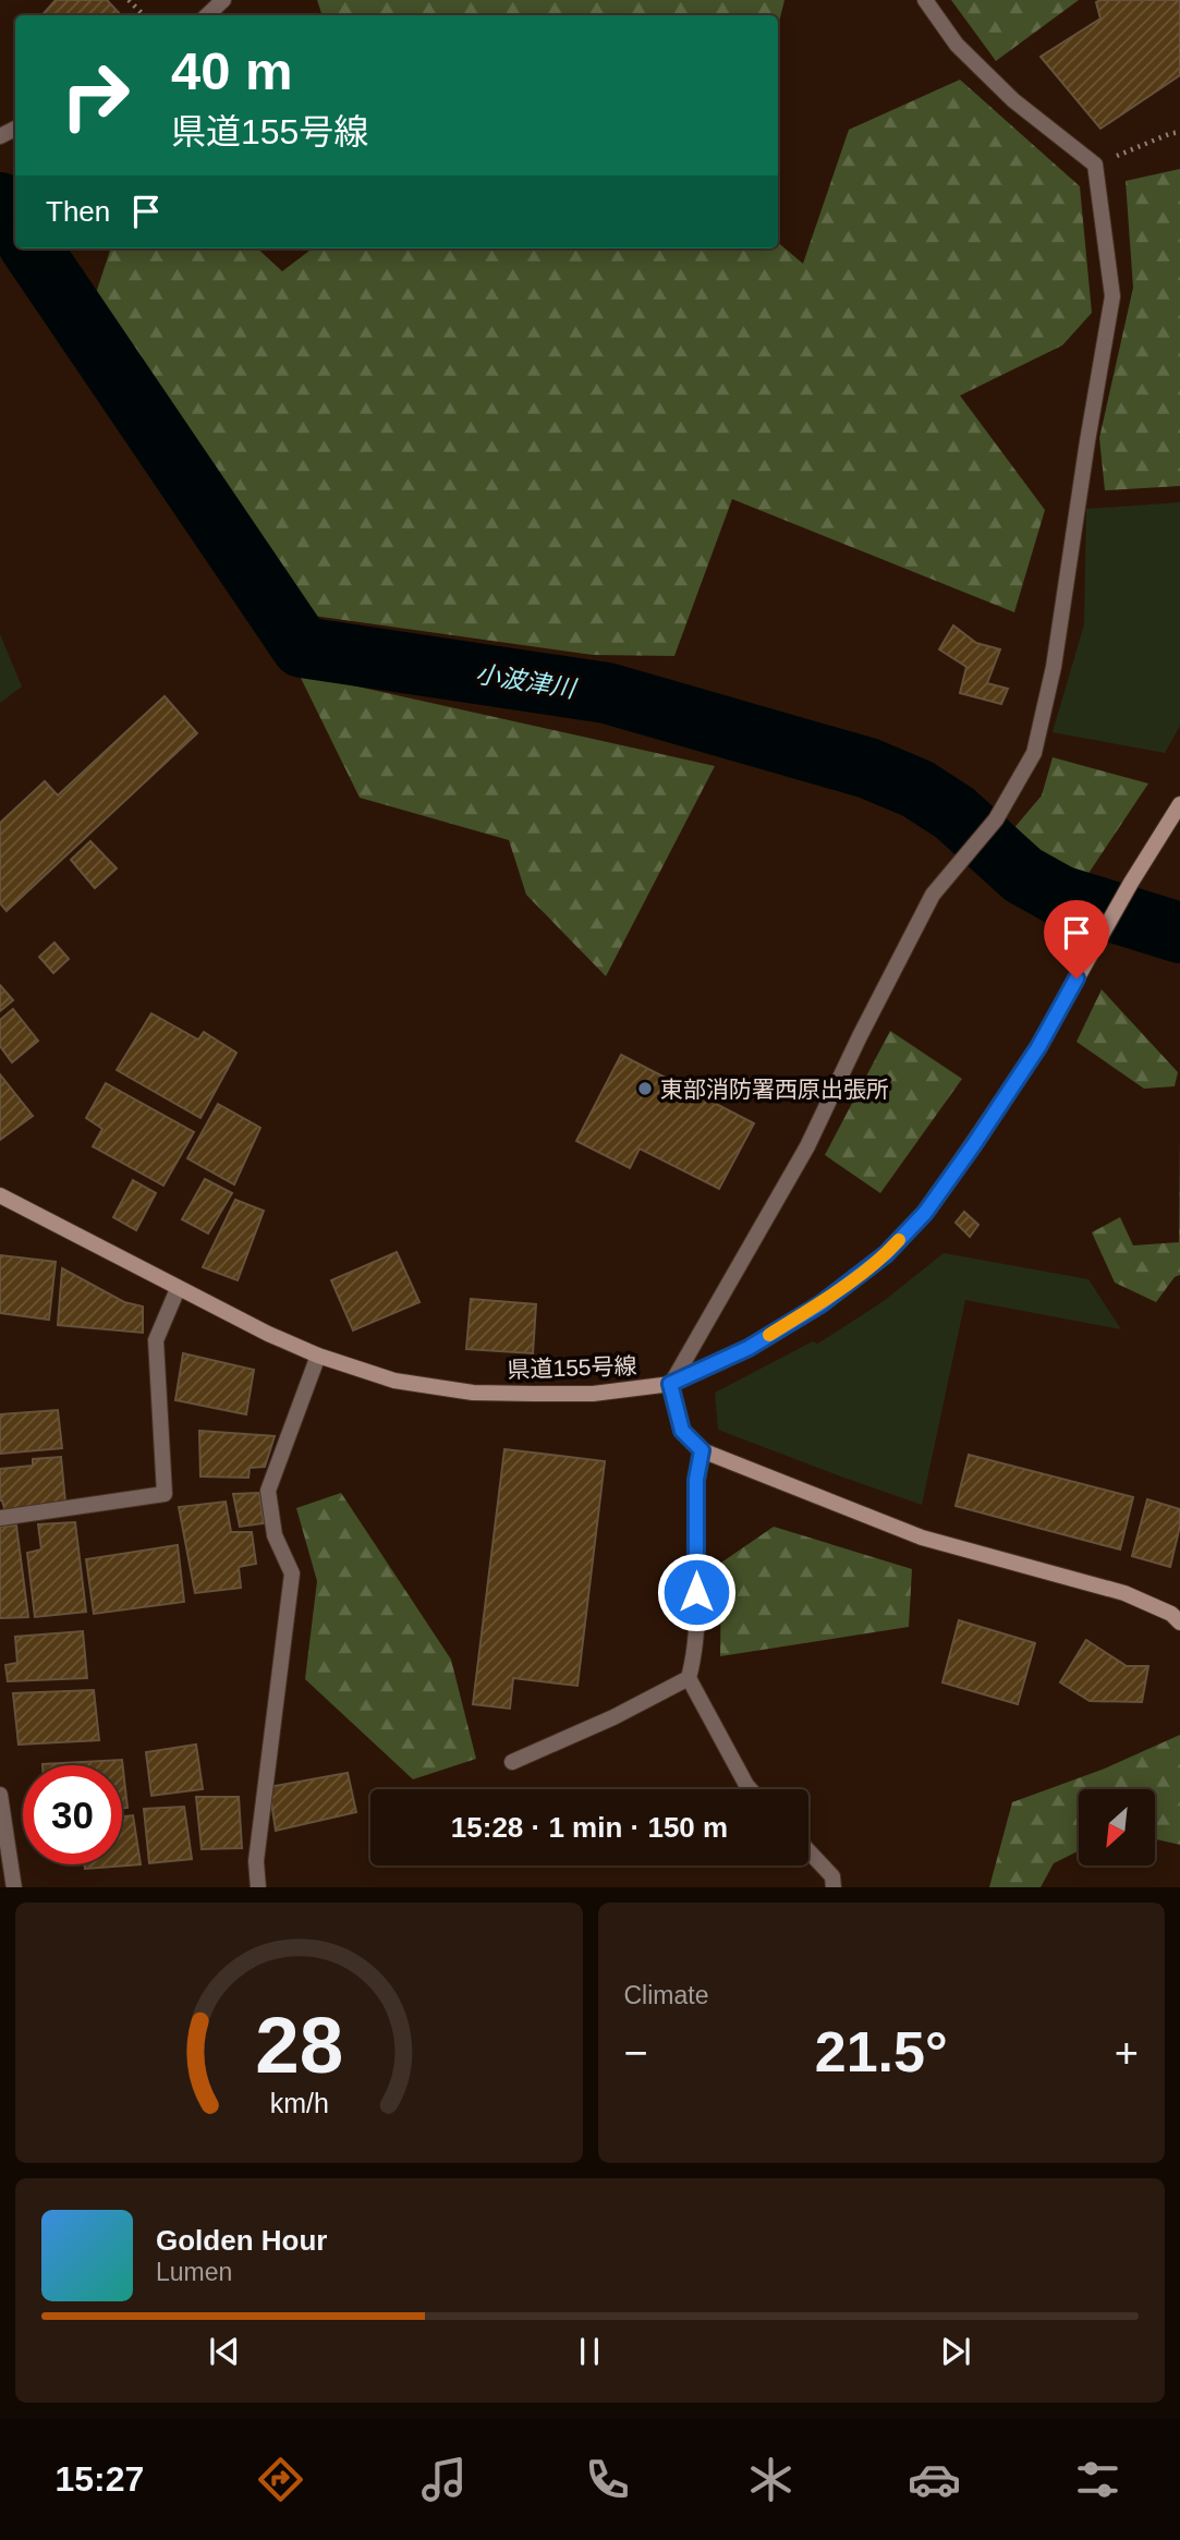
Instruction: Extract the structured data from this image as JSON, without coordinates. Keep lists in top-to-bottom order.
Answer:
{
  "streets": {
    "main road": ["県道155号線"]
  },
  "water": ["小波津川"],
  "places": ["東部消防署西原出張所"],
  "north": "bottom left",
  "page": {
    "turn": ["40 m", "県道155号線"],
    "then": "Then",
    "limit": "30",
    "trip": "15:28 · 1 min · 150 m",
    "tile": "Climate",
    "heat": ["−", "21.5°", "+"],
    "song": ["Golden Hour", "Lumen"],
    "tabs": "15:27",
    "gauge": ["28", "km/h"]
  }
}
